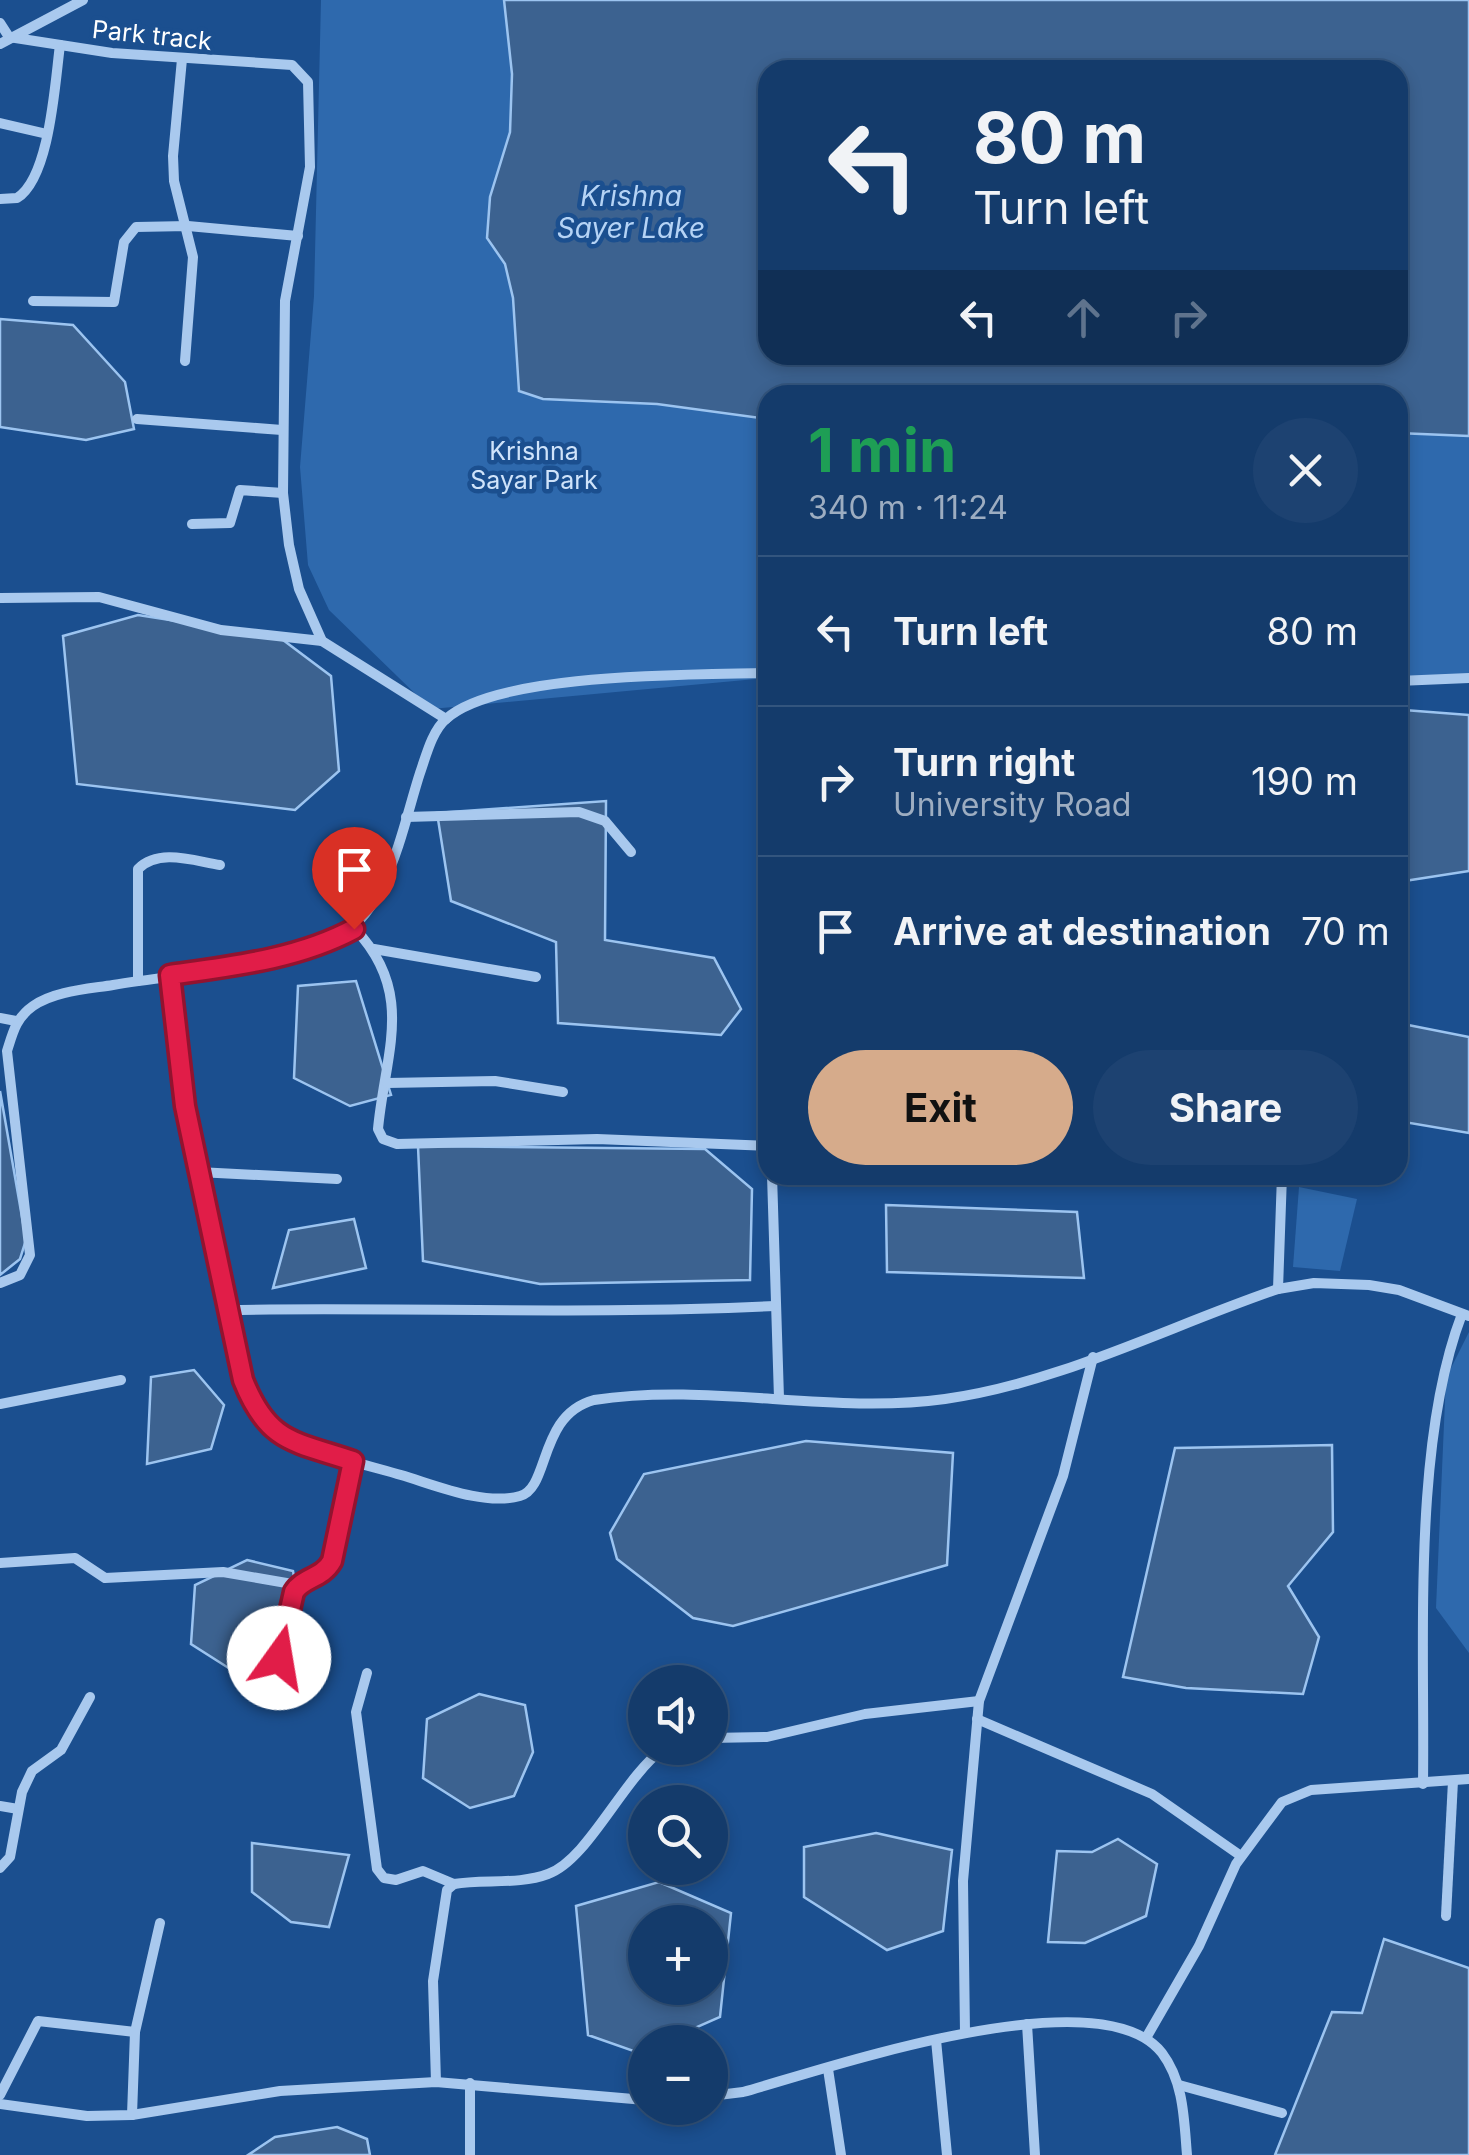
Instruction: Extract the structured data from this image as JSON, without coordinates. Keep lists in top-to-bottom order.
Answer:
{
  "streets": {
    "street": ["Park track"]
  },
  "water": ["Krishna Sayer Lake"],
  "parks": ["Krishna Sayar Park"],
  "page": {
    "turn": ["80 m", "Turn left"],
    "heading": ["1 min", "340 m · 11:24"],
    "list": [
      {
        "name": "Turn left",
        "value": "80 m"
      },
      {
        "name": "Turn right",
        "note": "University Road",
        "value": "190 m"
      },
      {
        "name": "Arrive at destination",
        "value": "70 m"
      }
    ],
    "buttons": ["Exit", "Share"],
    "map_buttons": ["+", "−"]
  }
}
